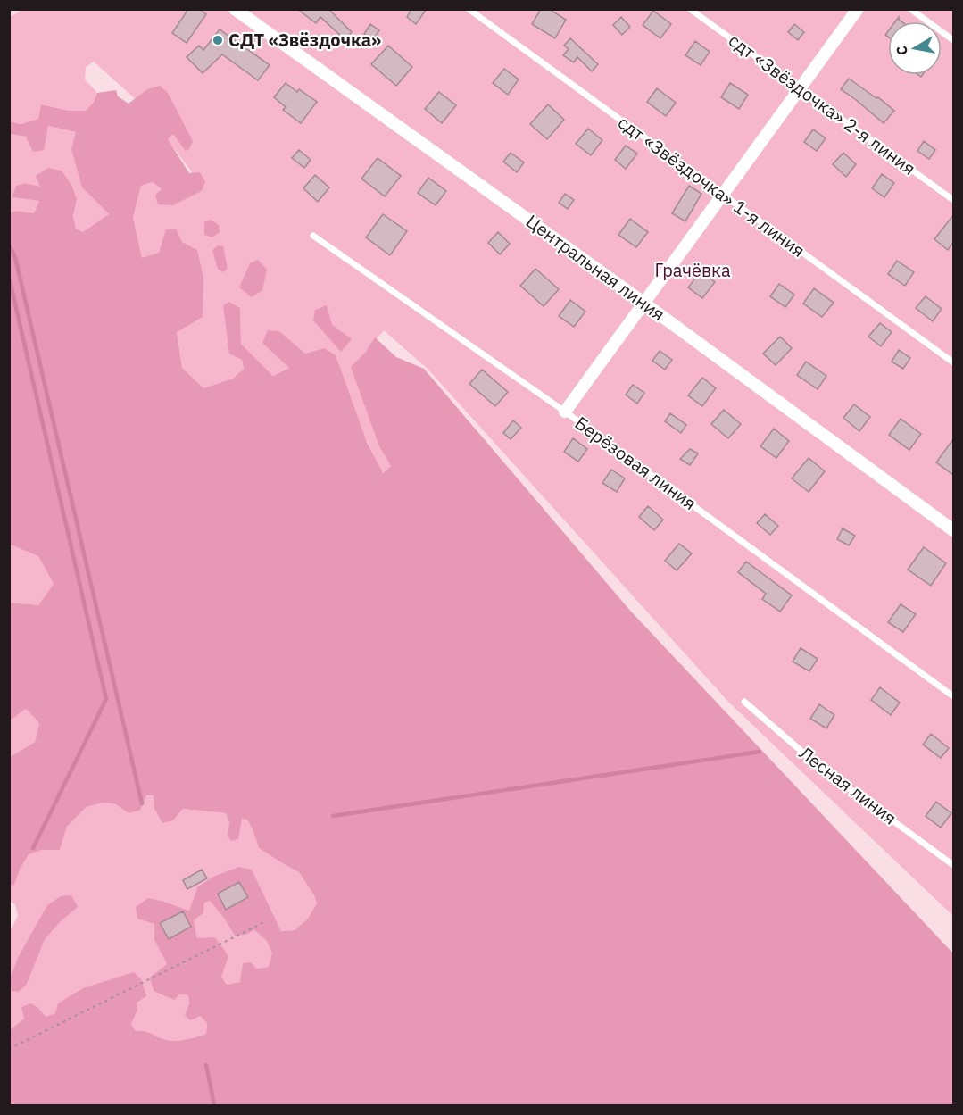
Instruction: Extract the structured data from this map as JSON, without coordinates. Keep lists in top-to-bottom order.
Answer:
{
  "streets": {
    "street": ["Центральная линия"],
    "lane": [
      "сдт «Звёздочка» 2-я линия",
      "сдт «Звёздочка» 1-я линия",
      "Берёзовая линия",
      "Лесная линия"
    ]
  },
  "parks": ["Грачёвка"],
  "places": ["СДТ «Звёздочка»"],
  "north": "left"
}
